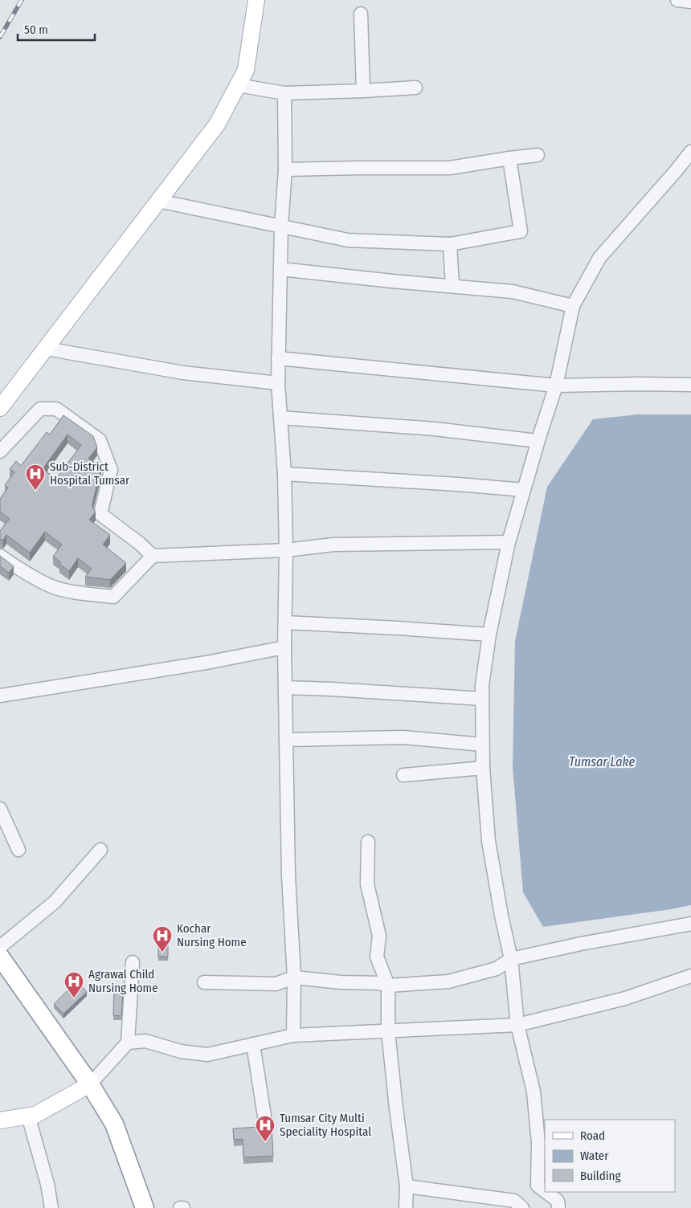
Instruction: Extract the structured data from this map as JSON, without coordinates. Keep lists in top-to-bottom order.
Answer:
{
  "water": ["Tumsar Lake"],
  "places": {
    "hospital": [
      "Sub-District Hospital Tumsar",
      "Kochar Nursing Home",
      "Agrawal Child Nursing Home",
      "Tumsar City Multi Speciality Hospital"
    ]
  },
  "legend": ["Road", "Water", "Building"],
  "scale_bar": "50 m"
}
